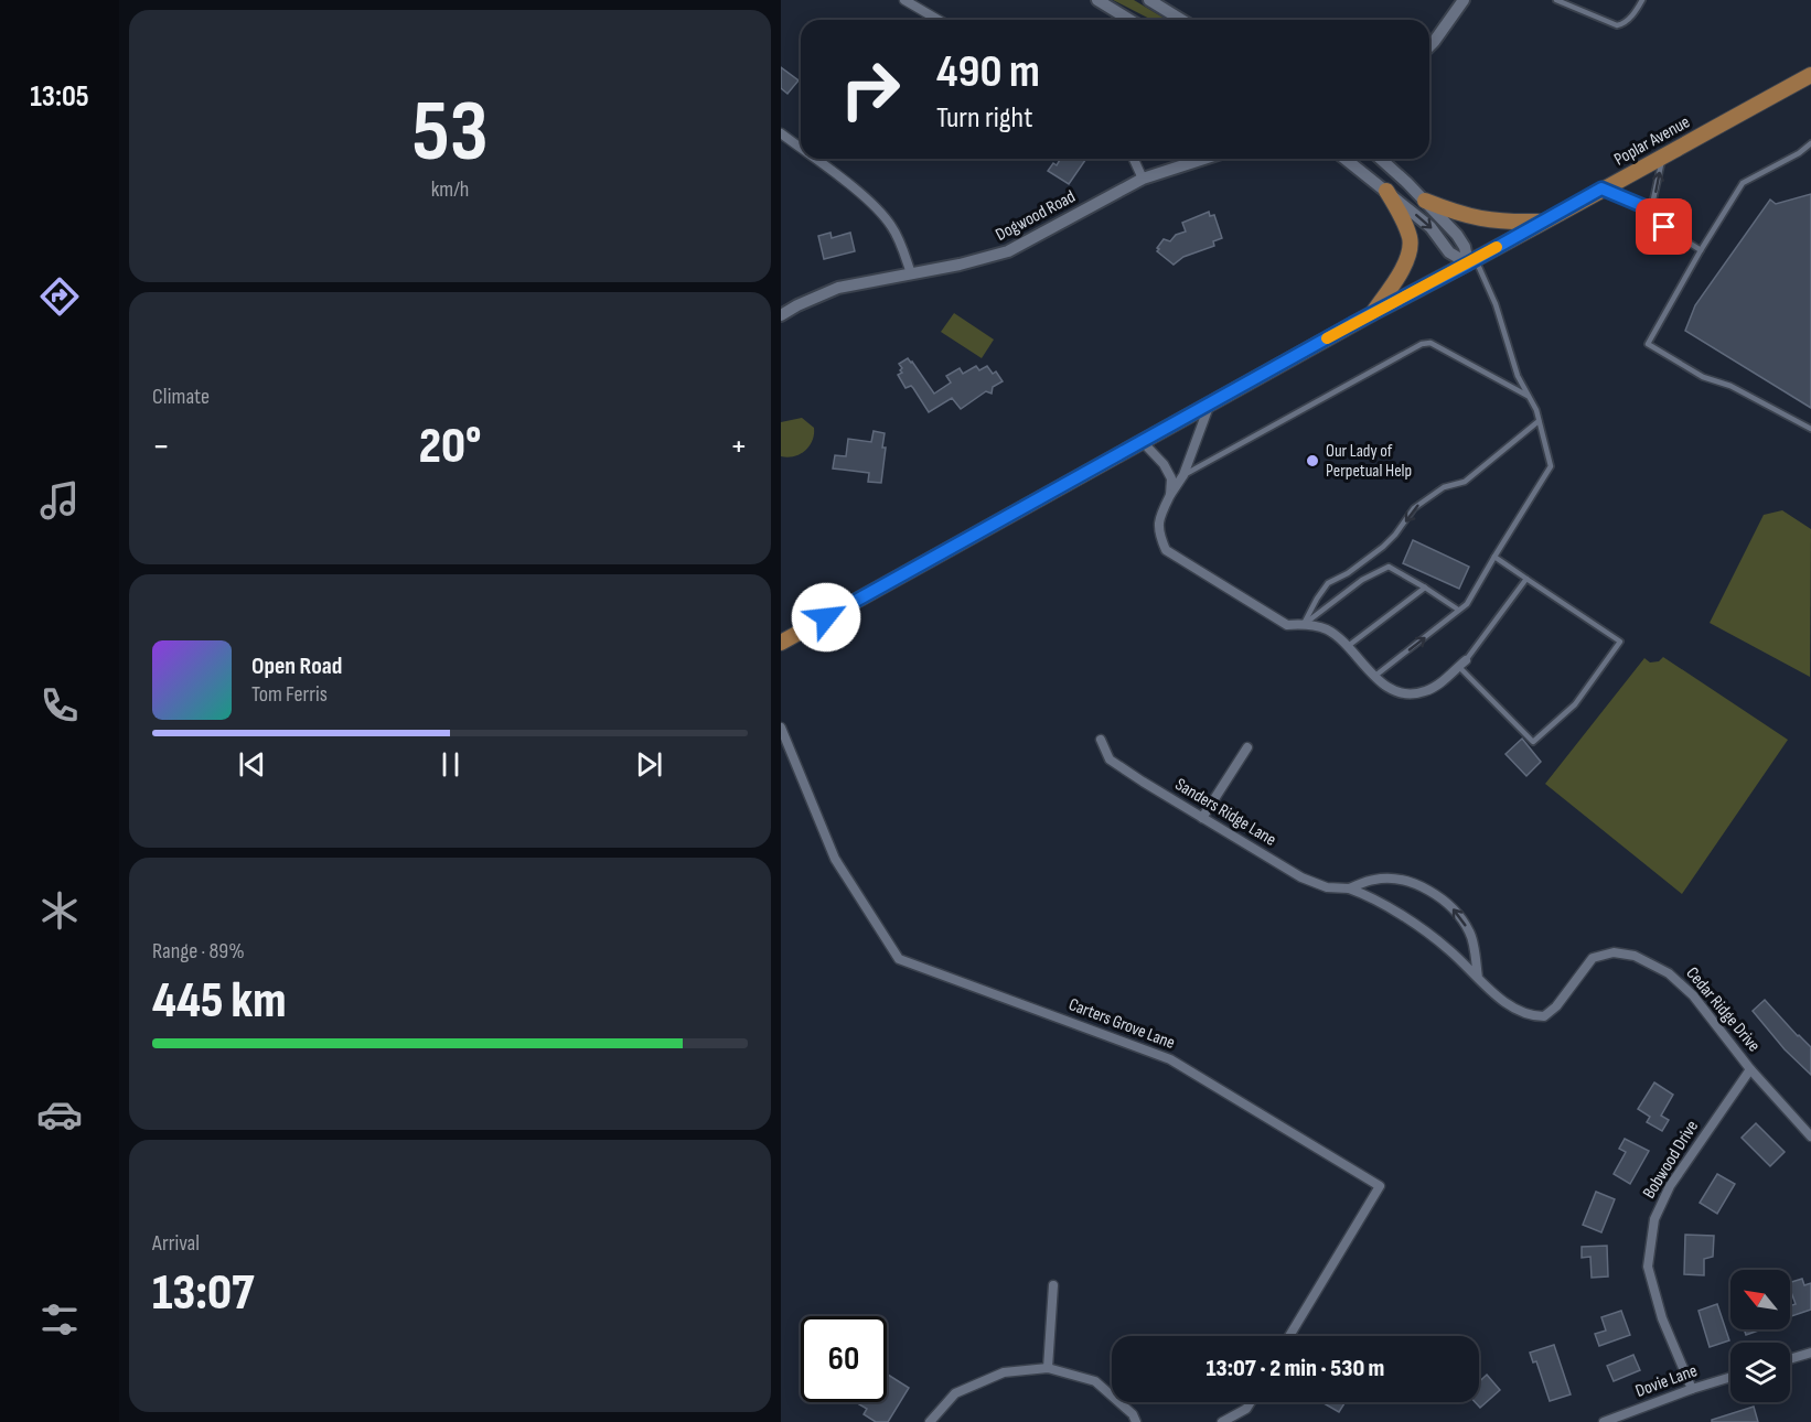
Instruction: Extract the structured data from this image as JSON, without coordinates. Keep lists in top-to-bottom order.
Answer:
{
  "streets": {
    "main road": ["Poplar Avenue"],
    "street": [
      "Dogwood Road",
      "Sanders Ridge Lane",
      "Cedar Ridge Drive",
      "Carters Grove Lane",
      "Bobwood Drive",
      "Dovie Lane"
    ]
  },
  "crossings": [
    ["Sanders Ridge Lane", "Cedar Ridge Drive"],
    ["Cedar Ridge Drive", "Bobwood Drive"],
    ["Bobwood Drive", "Dovie Lane"]
  ],
  "places": ["Our Lady of Perpetual Help"],
  "north": "top left",
  "page": {
    "tabs": "13:05",
    "tile": [
      ["53", "km/h"],
      "Climate",
      ["Range · 89%", "445 km"],
      ["Arrival", "13:07"]
    ],
    "turn": ["490 m", "Turn right"],
    "heat": ["−", "20°", "+"],
    "song": ["Open Road", "Tom Ferris"],
    "limit": "60",
    "trip": "13:07 · 2 min · 530 m"
  }
}
